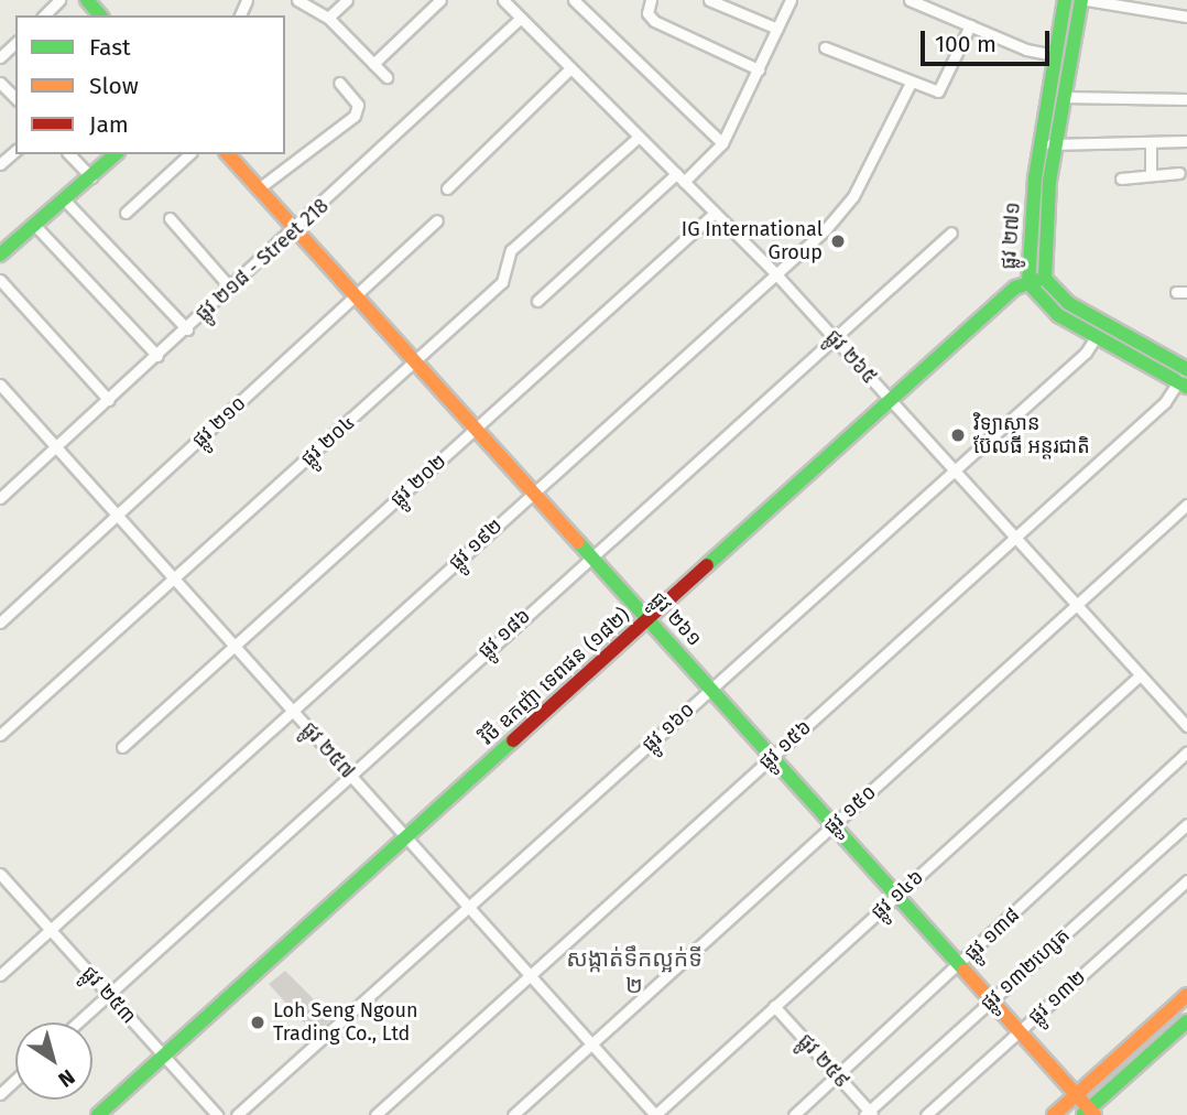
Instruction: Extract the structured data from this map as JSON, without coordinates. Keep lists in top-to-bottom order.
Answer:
{
  "streets": {
    "street": [
      "ផ្លូវ ២៧១",
      "ផ្លូវ ២១៨ - Street 218",
      "ផ្លូវ ២៦៥",
      "ផ្លូវ ២១០",
      "ផ្លូវ ២០៤",
      "ផ្លូវ ២០២",
      "ផ្លូវ ១៩២",
      "ផ្លូវ ២៦១",
      "ផ្លូវ ១៨៦",
      "វិថី ឧកញ៉ា ទេពផន (១៨២)",
      "ផ្លូវ ១៦០",
      "ផ្លូវ ១៥៦",
      "ផ្លូវ ២៥៧",
      "ផ្លូវ ១៥០",
      "ផ្លូវ ១៤៦",
      "ផ្លូវ ១៣៨",
      "ផ្លូវ ១៣២ហ្សេត",
      "ផ្លូវ ២៥៣",
      "ផ្លូវ ១៣២",
      "ផ្លូវ ២៥៩"
    ]
  },
  "crossings": [
    ["ផ្លូវ ២៧១", "វិថី ឧកញ៉ា ទេពផន (១៨២)"],
    ["ផ្លូវ ២៧១", "ផ្លូវ ១៦០"],
    ["ផ្លូវ ២៧១", "ផ្លូវ ១៥៦"],
    ["ផ្លូវ ២១៨ - Street 218", "ផ្លូវ ២៦៥"],
    ["ផ្លូវ ២១៨ - Street 218", "ផ្លូវ ២៦១"],
    ["ផ្លូវ ២១៨ - Street 218", "ផ្លូវ ២៥៧"],
    ["ផ្លូវ ២៦៥", "ផ្លូវ ២០៤"],
    ["ផ្លូវ ២៦៥", "ផ្លូវ ២០២"],
    ["ផ្លូវ ២៦៥", "ផ្លូវ ១៩២"],
    ["ផ្លូវ ២៦៥", "ផ្លូវ ១៨៦"],
    ["ផ្លូវ ២៦៥", "វិថី ឧកញ៉ា ទេពផន (១៨២)"],
    ["ផ្លូវ ២៦៥", "ផ្លូវ ១៦០"],
    ["ផ្លូវ ២៦៥", "ផ្លូវ ១៥៦"],
    ["ផ្លូវ ២៦៥", "ផ្លូវ ១៥០"],
    ["ផ្លូវ ២៦៥", "ផ្លូវ ១៤៦"],
    ["ផ្លូវ ២១០", "ផ្លូវ ២៦១"],
    ["ផ្លូវ ២១០", "ផ្លូវ ២៥៧"],
    ["ផ្លូវ ២០៤", "ផ្លូវ ២៦១"],
    ["ផ្លូវ ២០៤", "ផ្លូវ ២៥៧"],
    ["ផ្លូវ ២០២", "ផ្លូវ ២៦១"],
    ["ផ្លូវ ២០២", "ផ្លូវ ២៥៧"],
    ["ផ្លូវ ១៩២", "ផ្លូវ ២៦១"],
    ["ផ្លូវ ១៩២", "ផ្លូវ ២៥៧"],
    ["ផ្លូវ ១៩២", "ផ្លូវ ២៥៣"],
    ["ផ្លូវ ២៦១", "ផ្លូវ ១៨៦"],
    ["ផ្លូវ ២៦១", "វិថី ឧកញ៉ា ទេពផន (១៨២)"],
    ["ផ្លូវ ២៦១", "ផ្លូវ ១៦០"],
    ["ផ្លូវ ២៦១", "ផ្លូវ ១៥៦"],
    ["ផ្លូវ ២៦១", "ផ្លូវ ១៥០"],
    ["ផ្លូវ ២៦១", "ផ្លូវ ១៤៦"],
    ["ផ្លូវ ២៦១", "ផ្លូវ ១៣៨"],
    ["ផ្លូវ ២៦១", "ផ្លូវ ១៣២ហ្សេត"],
    ["ផ្លូវ ២៦១", "ផ្លូវ ១៣២"],
    ["ផ្លូវ ១៨៦", "ផ្លូវ ២៥៧"],
    ["ផ្លូវ ១៨៦", "ផ្លូវ ២៥៣"],
    ["វិថី ឧកញ៉ា ទេពផន (១៨២)", "ផ្លូវ ២៥៧"],
    ["វិថី ឧកញ៉ា ទេពផន (១៨២)", "ផ្លូវ ២៥៣"],
    ["ផ្លូវ ១៦០", "ផ្លូវ ២៥៧"],
    ["ផ្លូវ ១៥៦", "ផ្លូវ ២៥៧"],
    ["ផ្លូវ ២៥៧", "ផ្លូវ ១៥០"],
    ["ផ្លូវ ២៥៧", "ផ្លូវ ១៤៦"],
    ["ផ្លូវ ១៤៦", "ផ្លូវ ២៥៩"],
    ["ផ្លូវ ១៣៨", "ផ្លូវ ២៥៩"],
    ["ផ្លូវ ១៣២ហ្សេត", "ផ្លូវ ២៥៩"]
  ],
  "districts": ["សង្កាត់ទឹកល្អក់ទី ២"],
  "places": ["IG International Group", "វិទ្យាស្ថាន ប៊ែលធី អន្ដរជាតិ", "Loh Seng Ngoun Trading Co., Ltd"],
  "legend": ["Fast", "Slow", "Jam"],
  "scale_bar": "100 m",
  "north": "bottom right"
}
